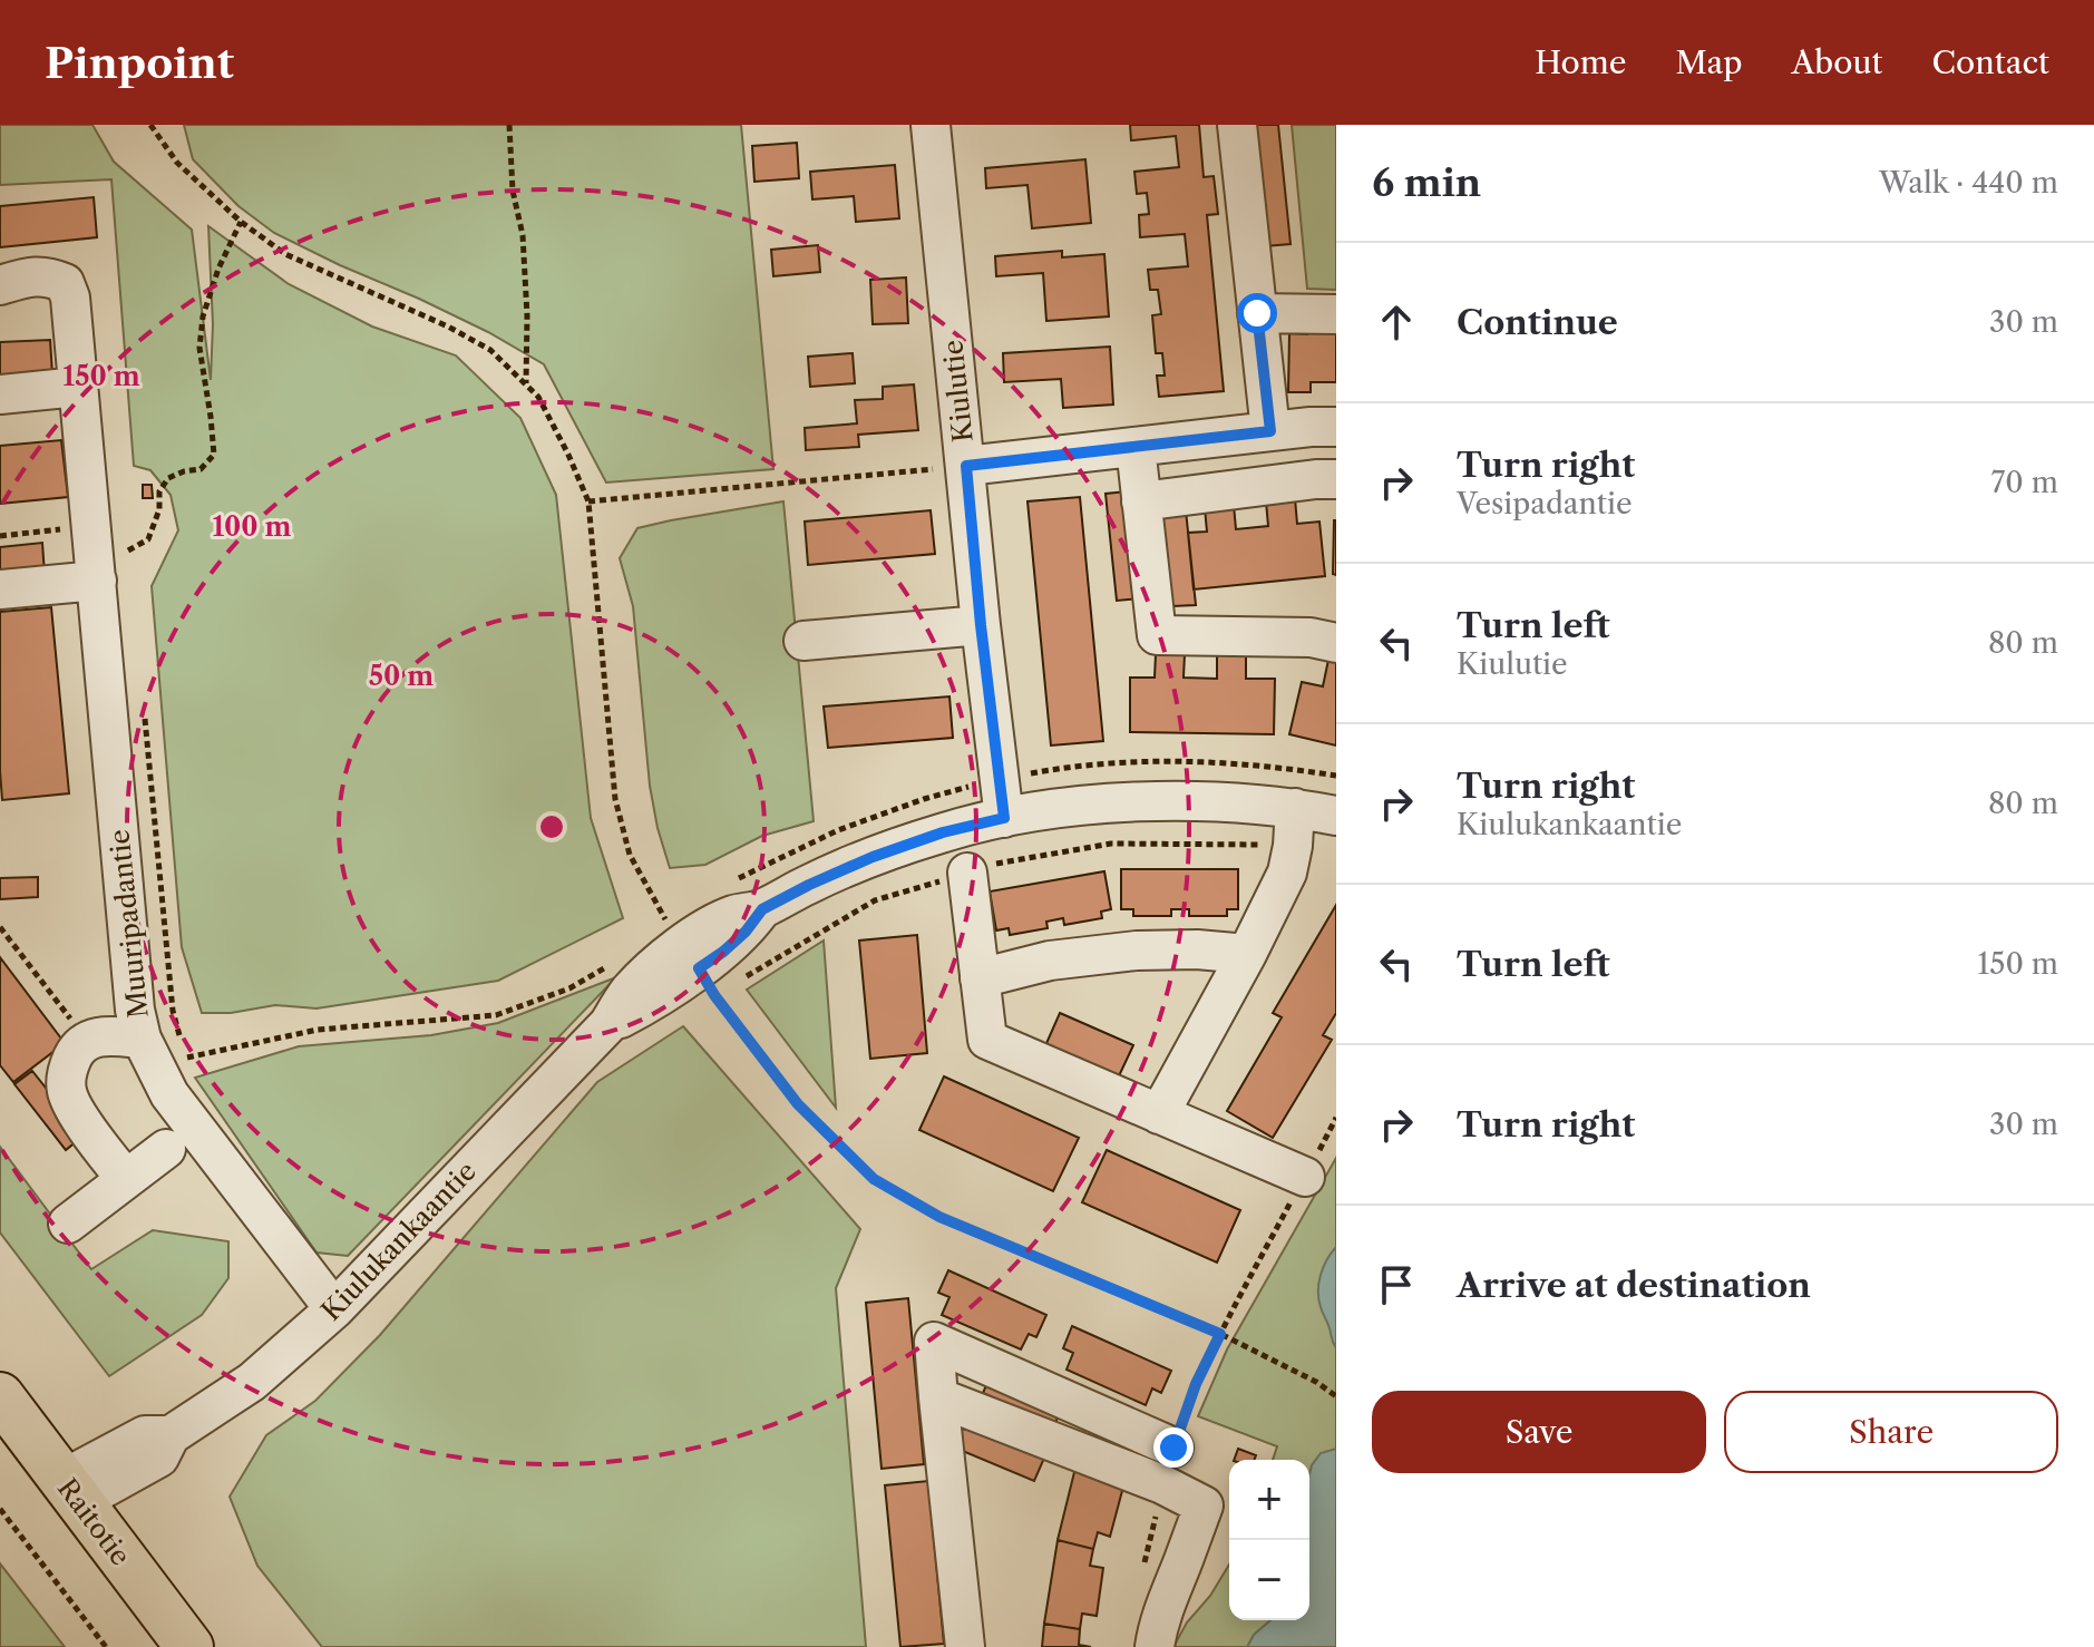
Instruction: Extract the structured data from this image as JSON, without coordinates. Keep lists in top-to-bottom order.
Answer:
{
  "streets": {
    "main road": ["Raitotie"],
    "street": ["Kiulutie", "Muuripadantie", "Kiulukankaantie"]
  },
  "crossings": [
    ["Kiulutie", "Kiulukankaantie"],
    ["Muuripadantie", "Kiulukankaantie"],
    ["Kiulukankaantie", "Raitotie"]
  ],
  "page": {
    "header": "Pinpoint",
    "nav": [
      "Home",
      "Map",
      "About",
      "Contact"
    ],
    "heading": ["6 min", "Walk · 440 m"],
    "list": [
      ["Continue", "30 m"],
      ["Turn right", "Vesipadantie", "70 m"],
      ["Turn left", "Kiulutie", "80 m"],
      ["Turn right", "Kiulukankaantie", "80 m"],
      ["Turn left", "150 m"],
      ["Turn right", "30 m"],
      "Arrive at destination"
    ],
    "buttons": ["Save", "Share"],
    "map_buttons": ["+", "−"]
  },
  "rings": ["150 m", "100 m", "50 m"]
}
